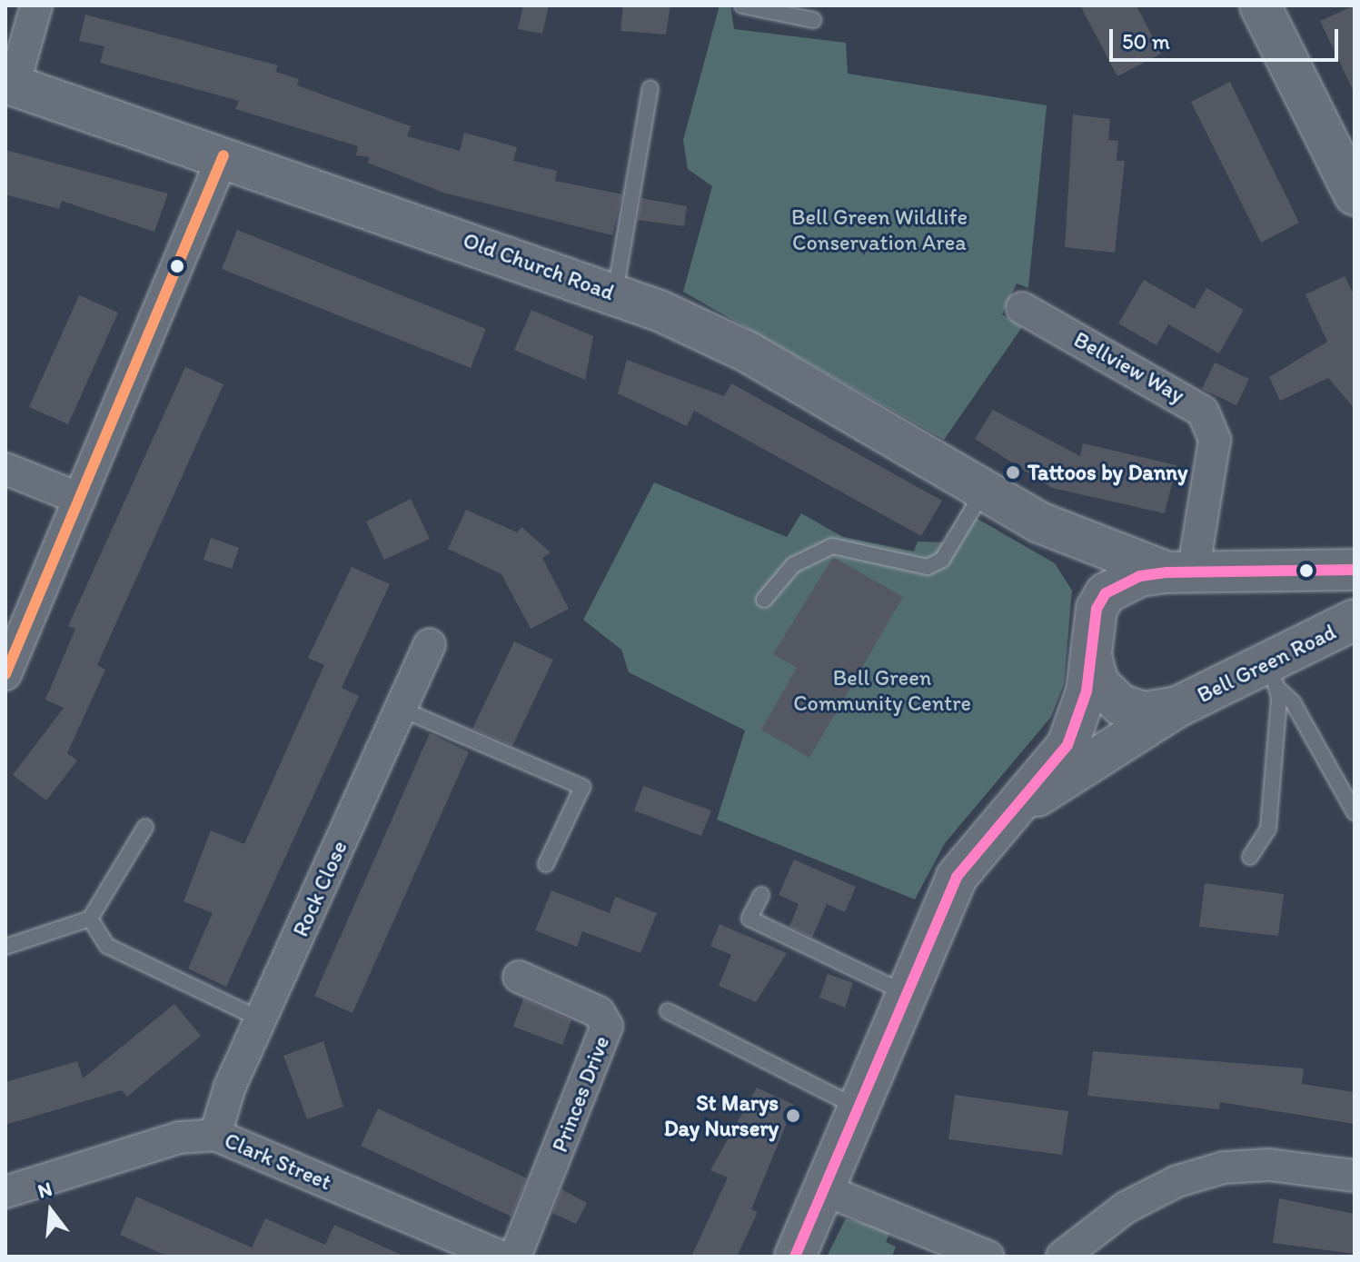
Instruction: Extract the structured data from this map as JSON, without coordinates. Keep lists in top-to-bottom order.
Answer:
{
  "streets": {
    "main road": ["Old Church Road", "Bell Green Road"],
    "street": [
      "Bellview Way",
      "Rock Close",
      "Princes Drive",
      "Clark Street"
    ]
  },
  "crossings": [
    ["Old Church Road", "Bellview Way"],
    ["Old Church Road", "Bell Green Road"],
    ["Rock Close", "Clark Street"]
  ],
  "parks": ["Bell Green Wildlife Conservation Area", "Bell Green Community Centre"],
  "places": ["Tattoos by Danny", "St Marys Day Nursery"],
  "scale_bar": "50 m",
  "north": "top"
}
